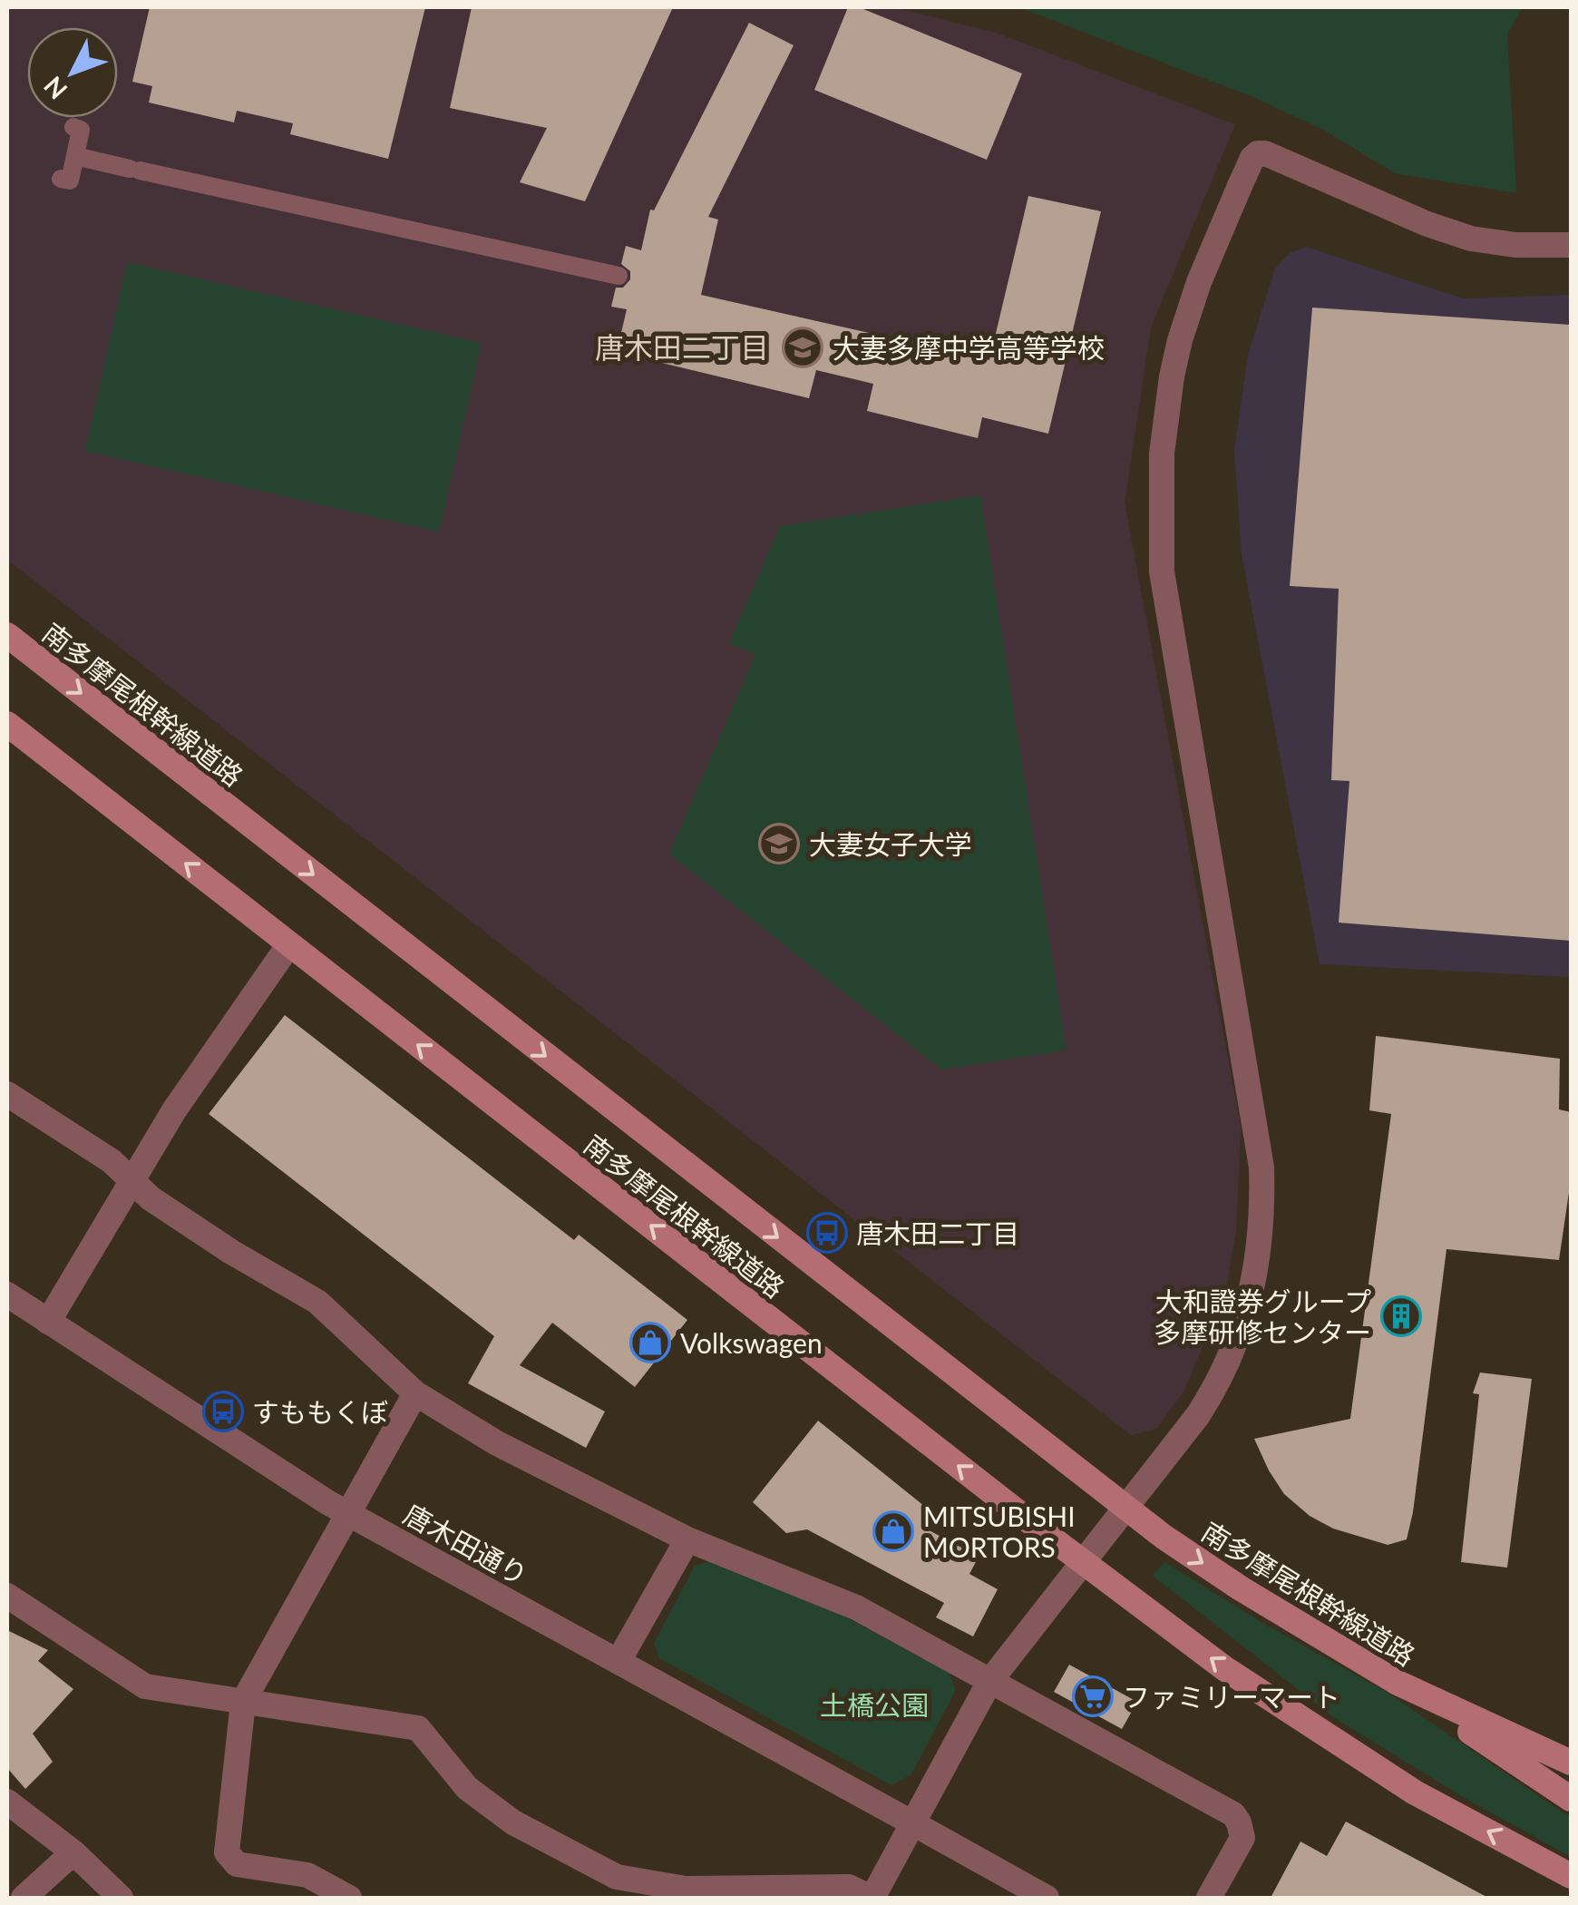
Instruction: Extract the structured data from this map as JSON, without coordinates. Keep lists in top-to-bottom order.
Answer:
{
  "streets": {
    "main road": ["南多摩尾根幹線道路"],
    "street": ["唐木田通り"]
  },
  "districts": ["唐木田二丁目"],
  "parks": ["土橋公園"],
  "places": {
    "school or university": ["大妻多摩中学高等学校", "大妻女子大学"],
    "bus stop": ["唐木田二丁目", "すももくぼ"],
    "building": ["大和證券グループ 多摩研修センター"],
    "shop": ["Volkswagen", "MITSUBISHI MORTORS"],
    "supermarket": ["ファミリーマート"]
  },
  "north": "bottom left"
}
